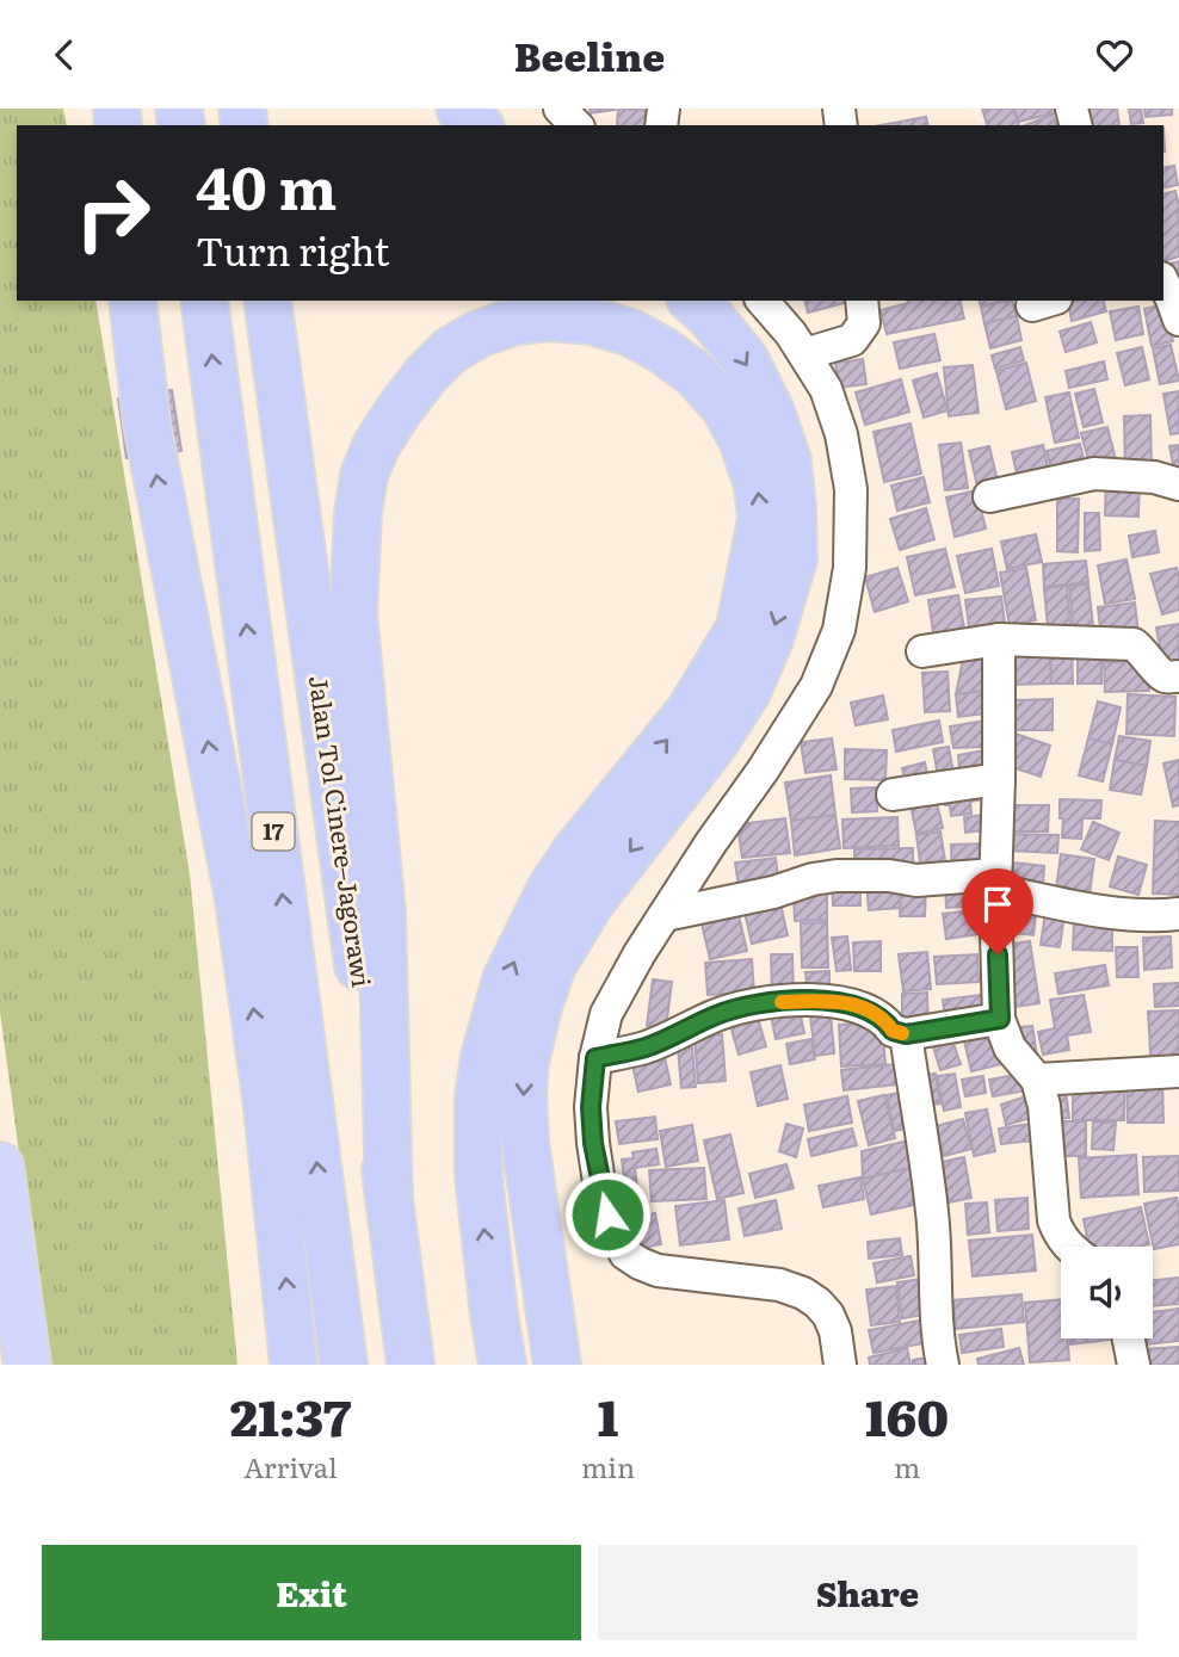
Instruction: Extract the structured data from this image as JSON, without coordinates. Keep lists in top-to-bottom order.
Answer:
{
  "streets": {
    "highway": ["17", "Jalan Tol Cinere–Jagorawi"]
  },
  "page": {
    "header": "Beeline",
    "turn": ["40 m", "Turn right"],
    "eta": [
      "21:37",
      "Arrival",
      "1",
      "min",
      "160",
      "m"
    ],
    "buttons": ["Exit", "Share"]
  }
}
